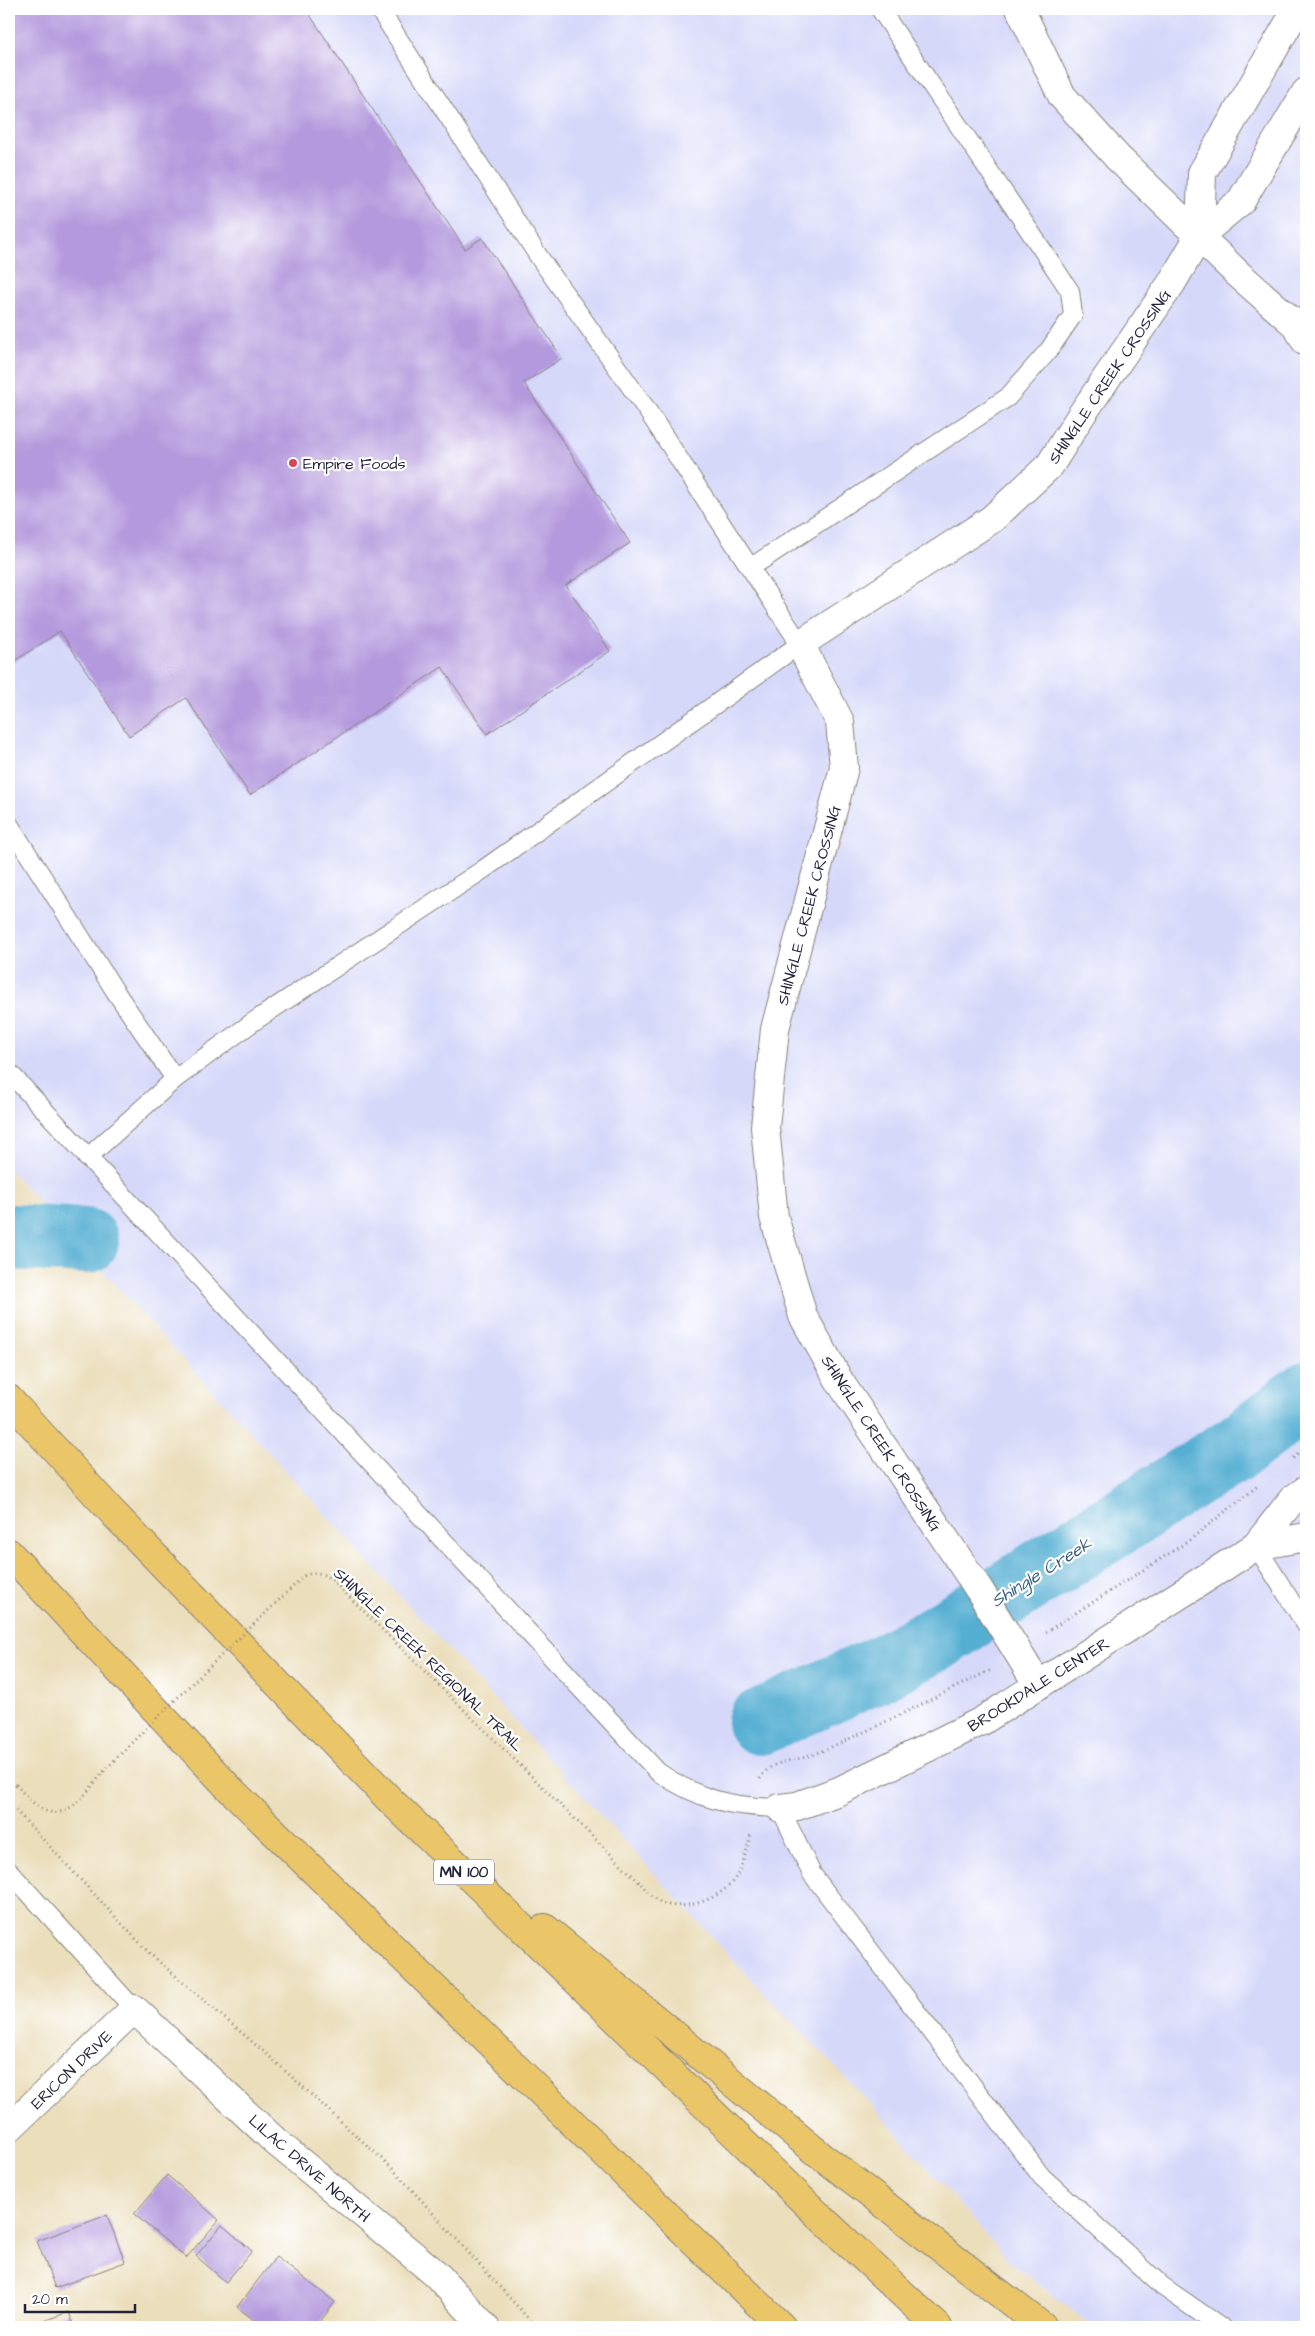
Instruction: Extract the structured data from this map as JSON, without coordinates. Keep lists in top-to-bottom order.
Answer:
{
  "streets": {
    "highway": ["MN 100"],
    "street": [
      "SHINGLE CREEK CROSSING",
      "BROOKDALE CENTER",
      "ERICON DRIVE",
      "LILAC DRIVE NORTH"
    ],
    "path": ["SHINGLE CREEK REGIONAL TRAIL"]
  },
  "crossings": [
    ["SHINGLE CREEK CROSSING", "BROOKDALE CENTER"],
    ["ERICON DRIVE", "LILAC DRIVE NORTH"]
  ],
  "water": ["Shingle Creek"],
  "places": ["Empire Foods"],
  "scale_bar": "20 m"
}
